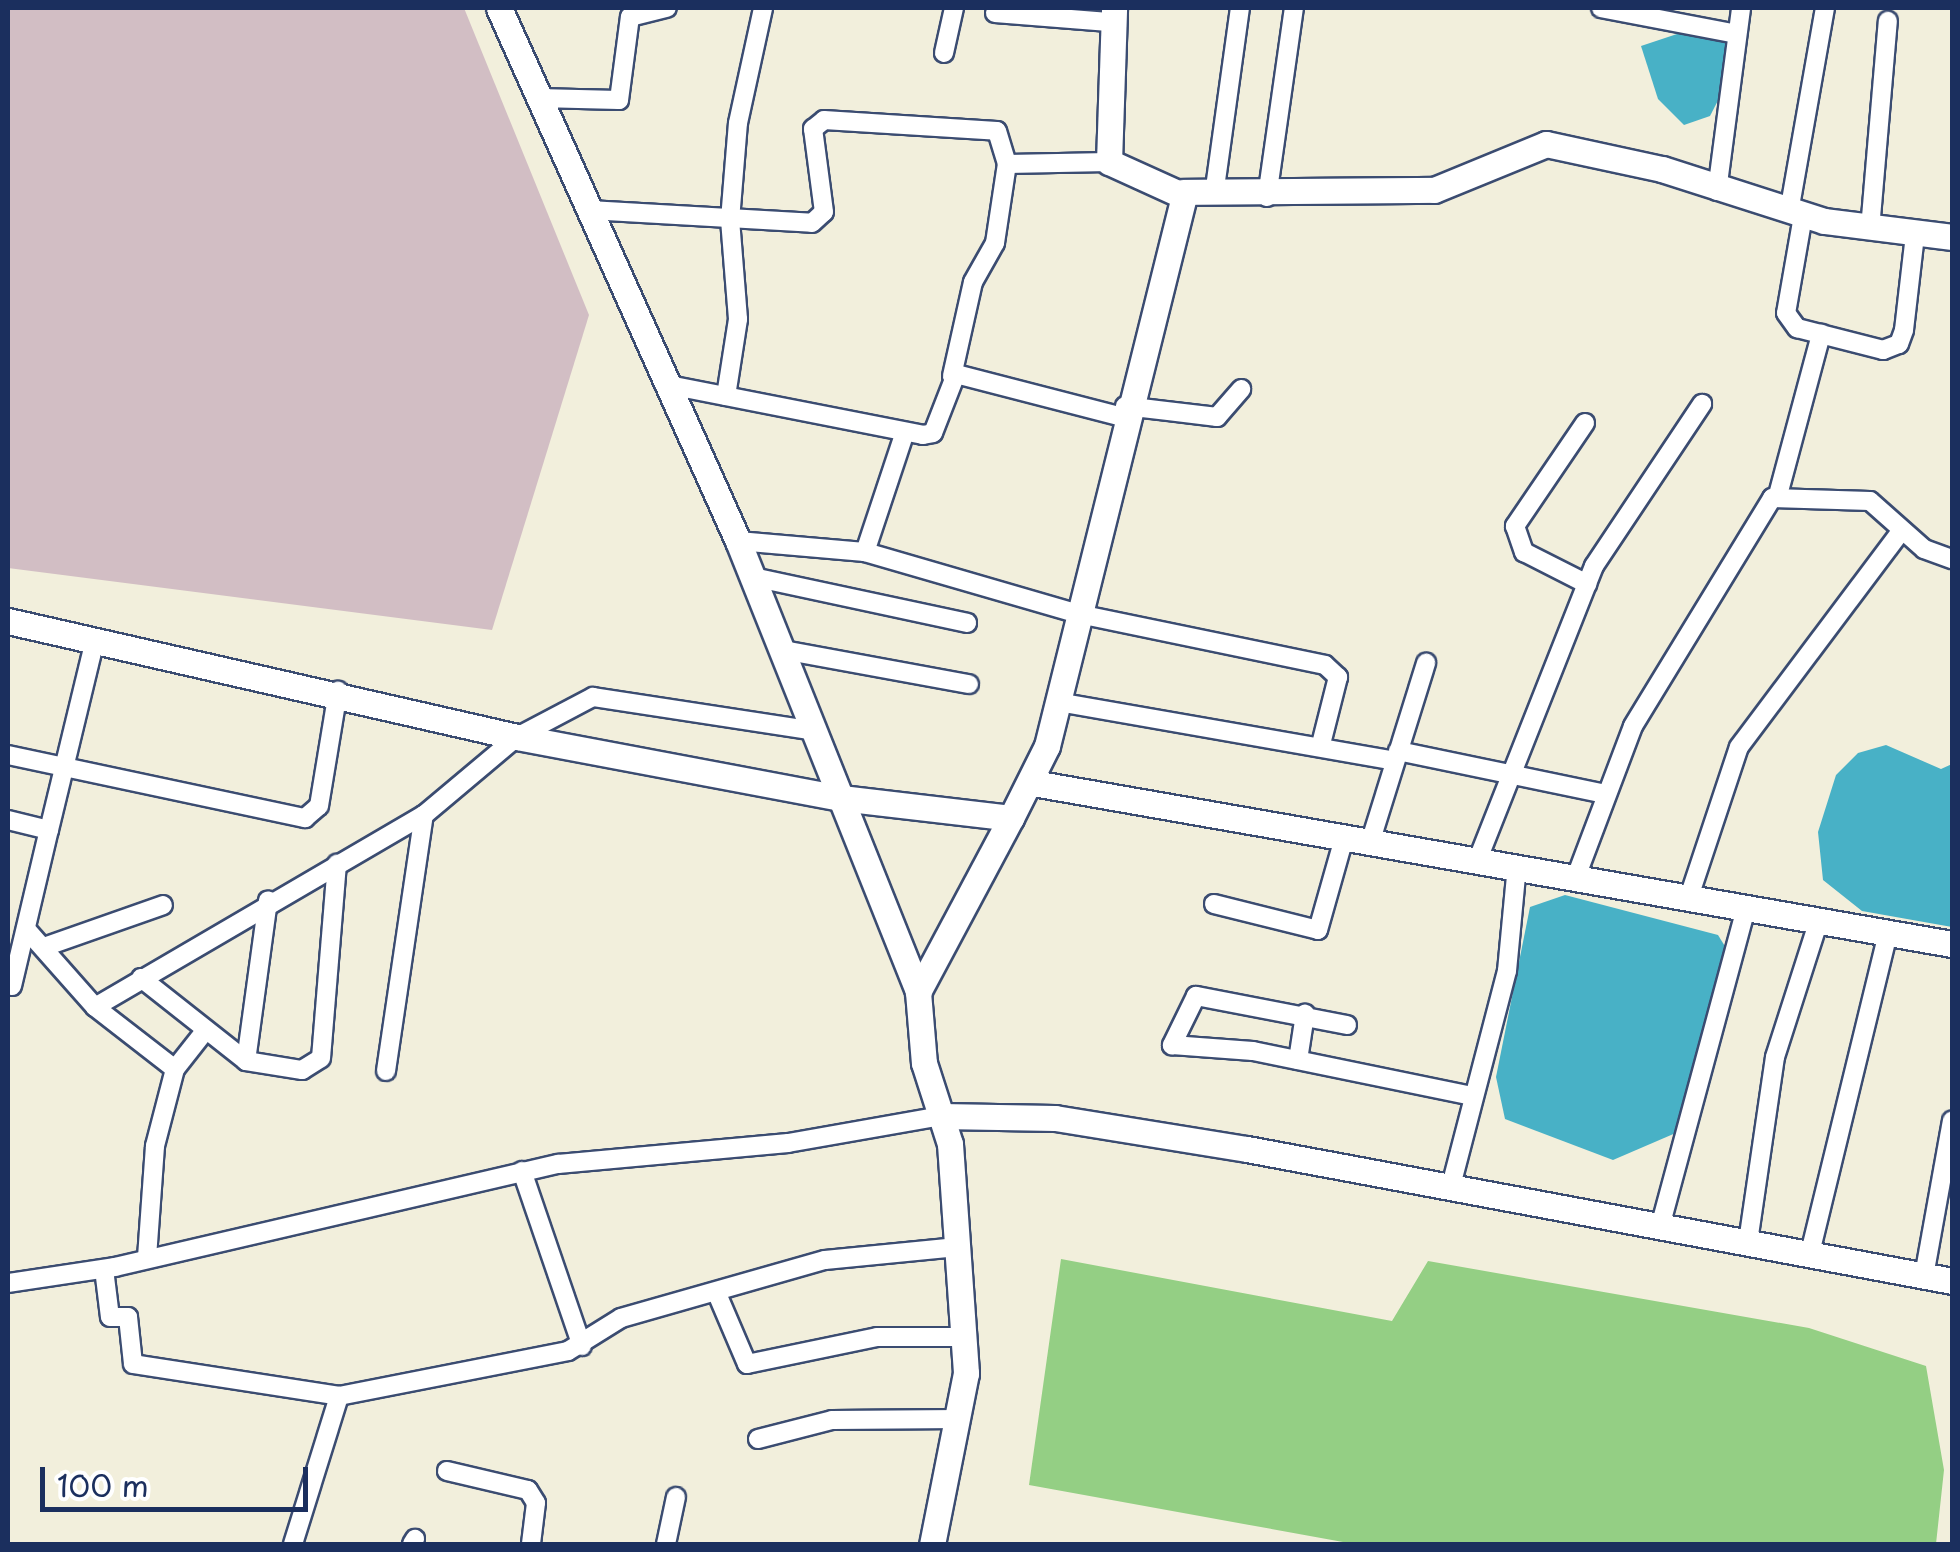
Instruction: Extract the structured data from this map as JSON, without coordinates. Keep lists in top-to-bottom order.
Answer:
{
  "scale_bar": "100 m"
}
